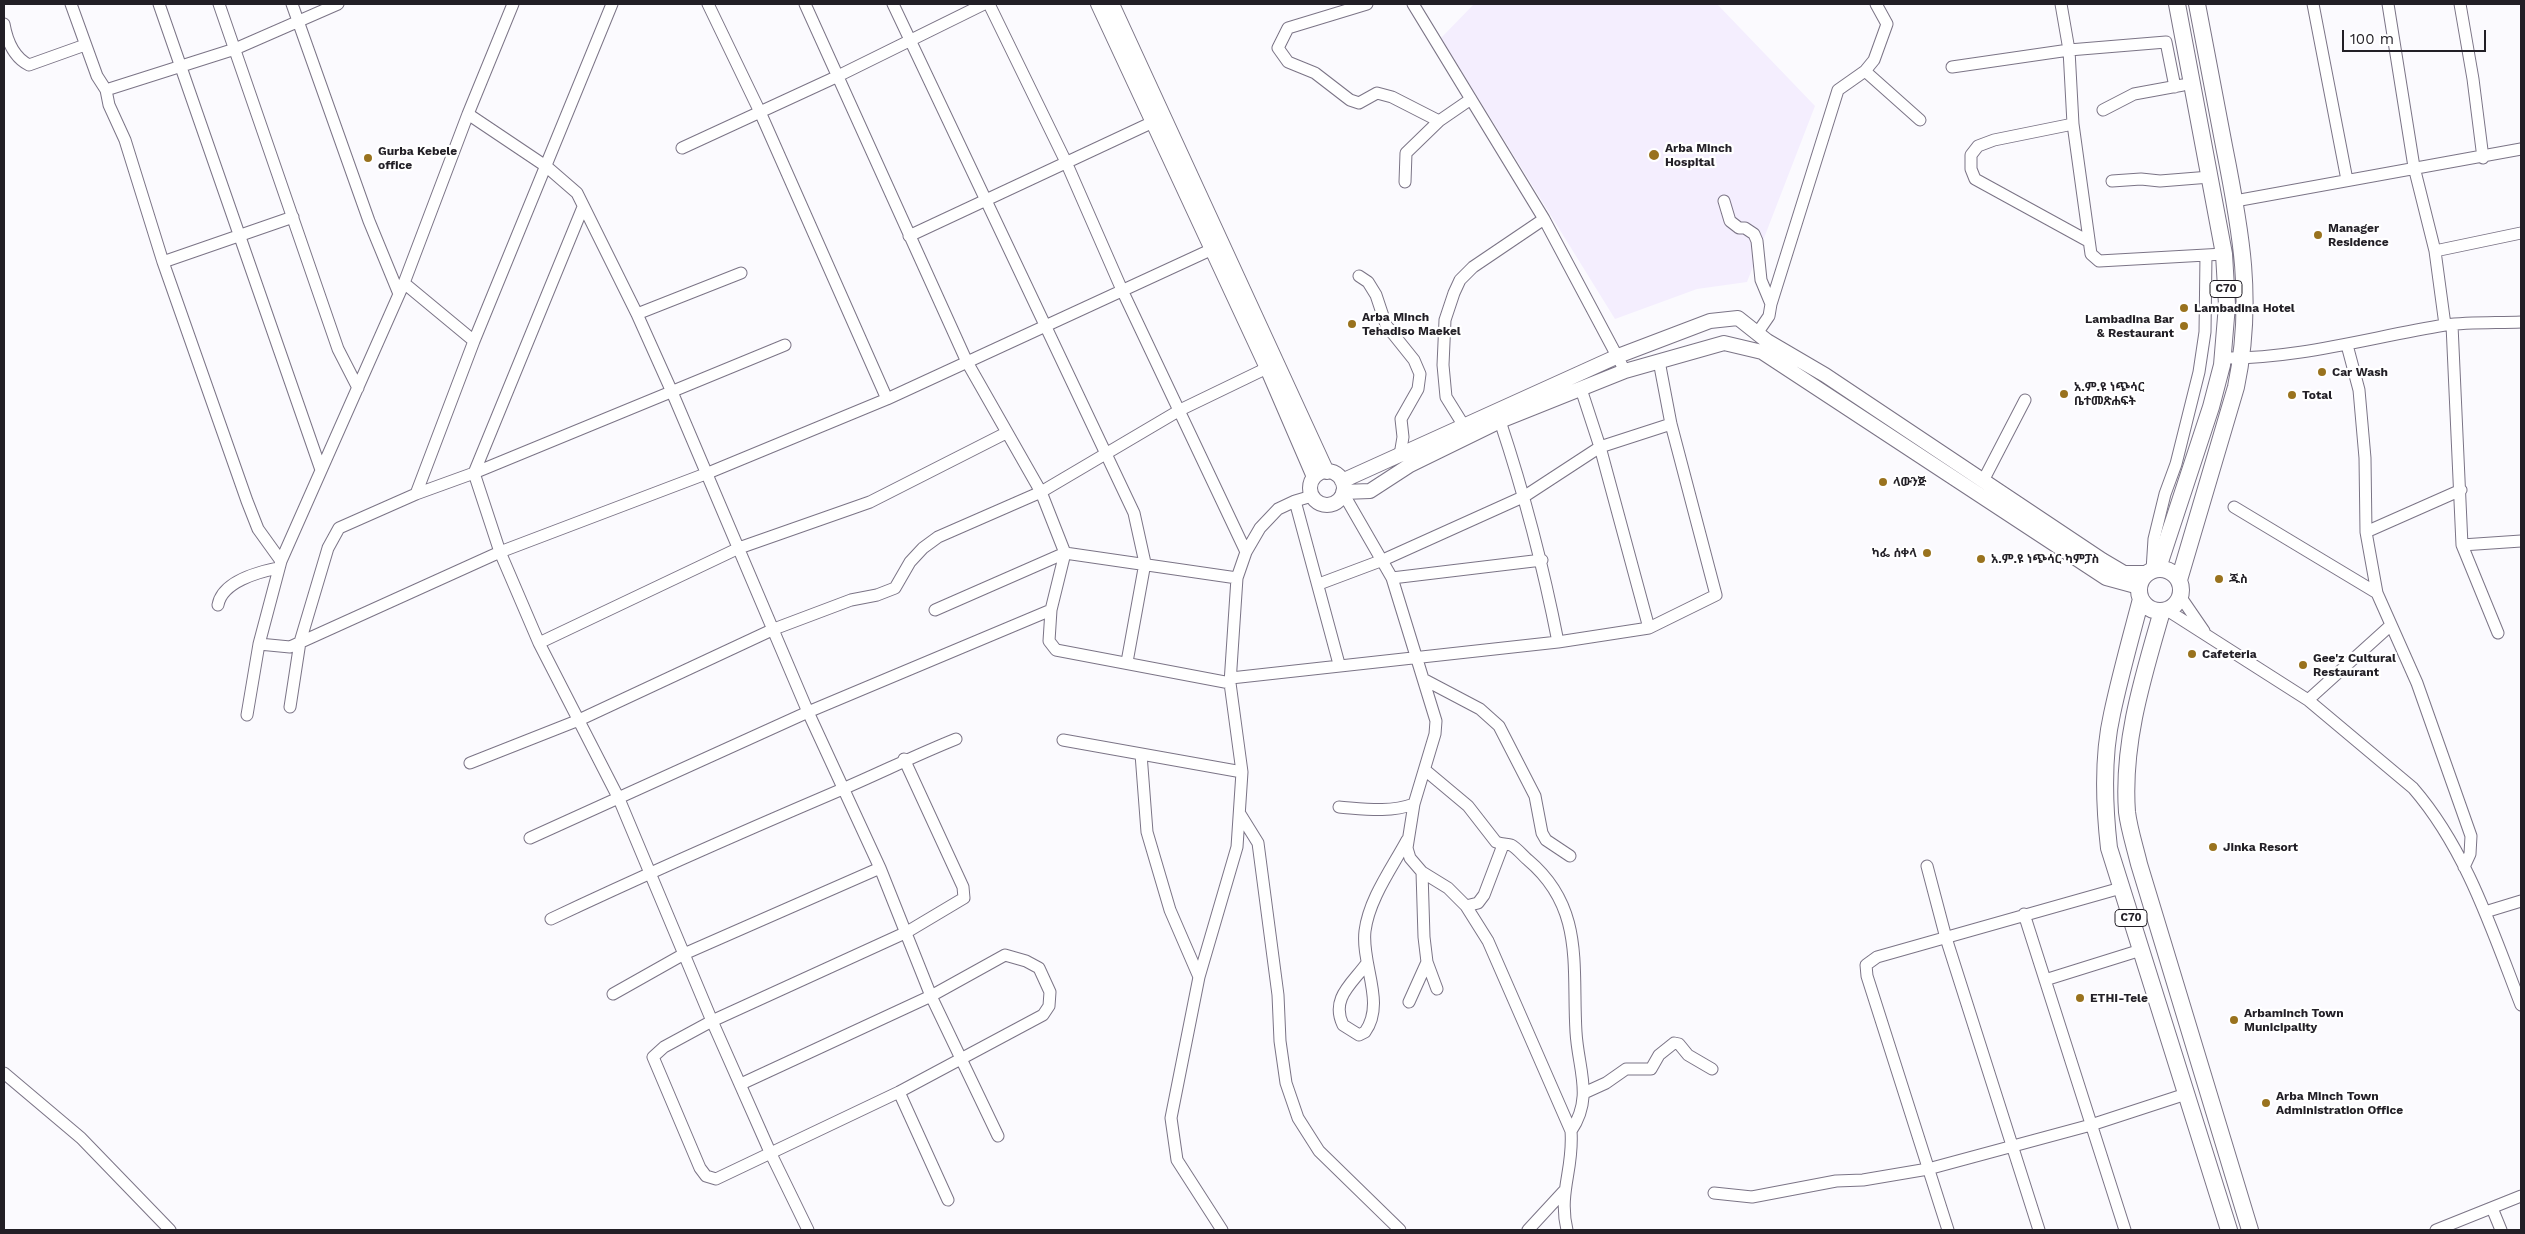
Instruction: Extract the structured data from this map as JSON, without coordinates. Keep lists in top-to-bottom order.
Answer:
{
  "streets": {
    "highway": ["C70"]
  },
  "places": [
    "Arba Minch Hospital",
    "Gurba Kebele office",
    "Manager Residence",
    "Lambadina Hotel",
    "Arba Minch Tehadiso Maekel",
    "Lambadina Bar & Restaurant",
    "Car Wash",
    "አ.ም.ዩ ነጭሳር ቤተመጽሐፍት",
    "Total",
    "ላውንጅ",
    "ካፌ ሰቀላ",
    "አ.ም.ዩ ነጭሳር ካምፓስ",
    "ጁስ",
    "Cafeteria",
    "Gee'z Cultural Restaurant",
    "Jinka Resort",
    "ETHI-Tele",
    "Arbaminch Town Municipality",
    "Arba Minch Town Administration Office"
  ],
  "scale_bar": "100 m"
}
